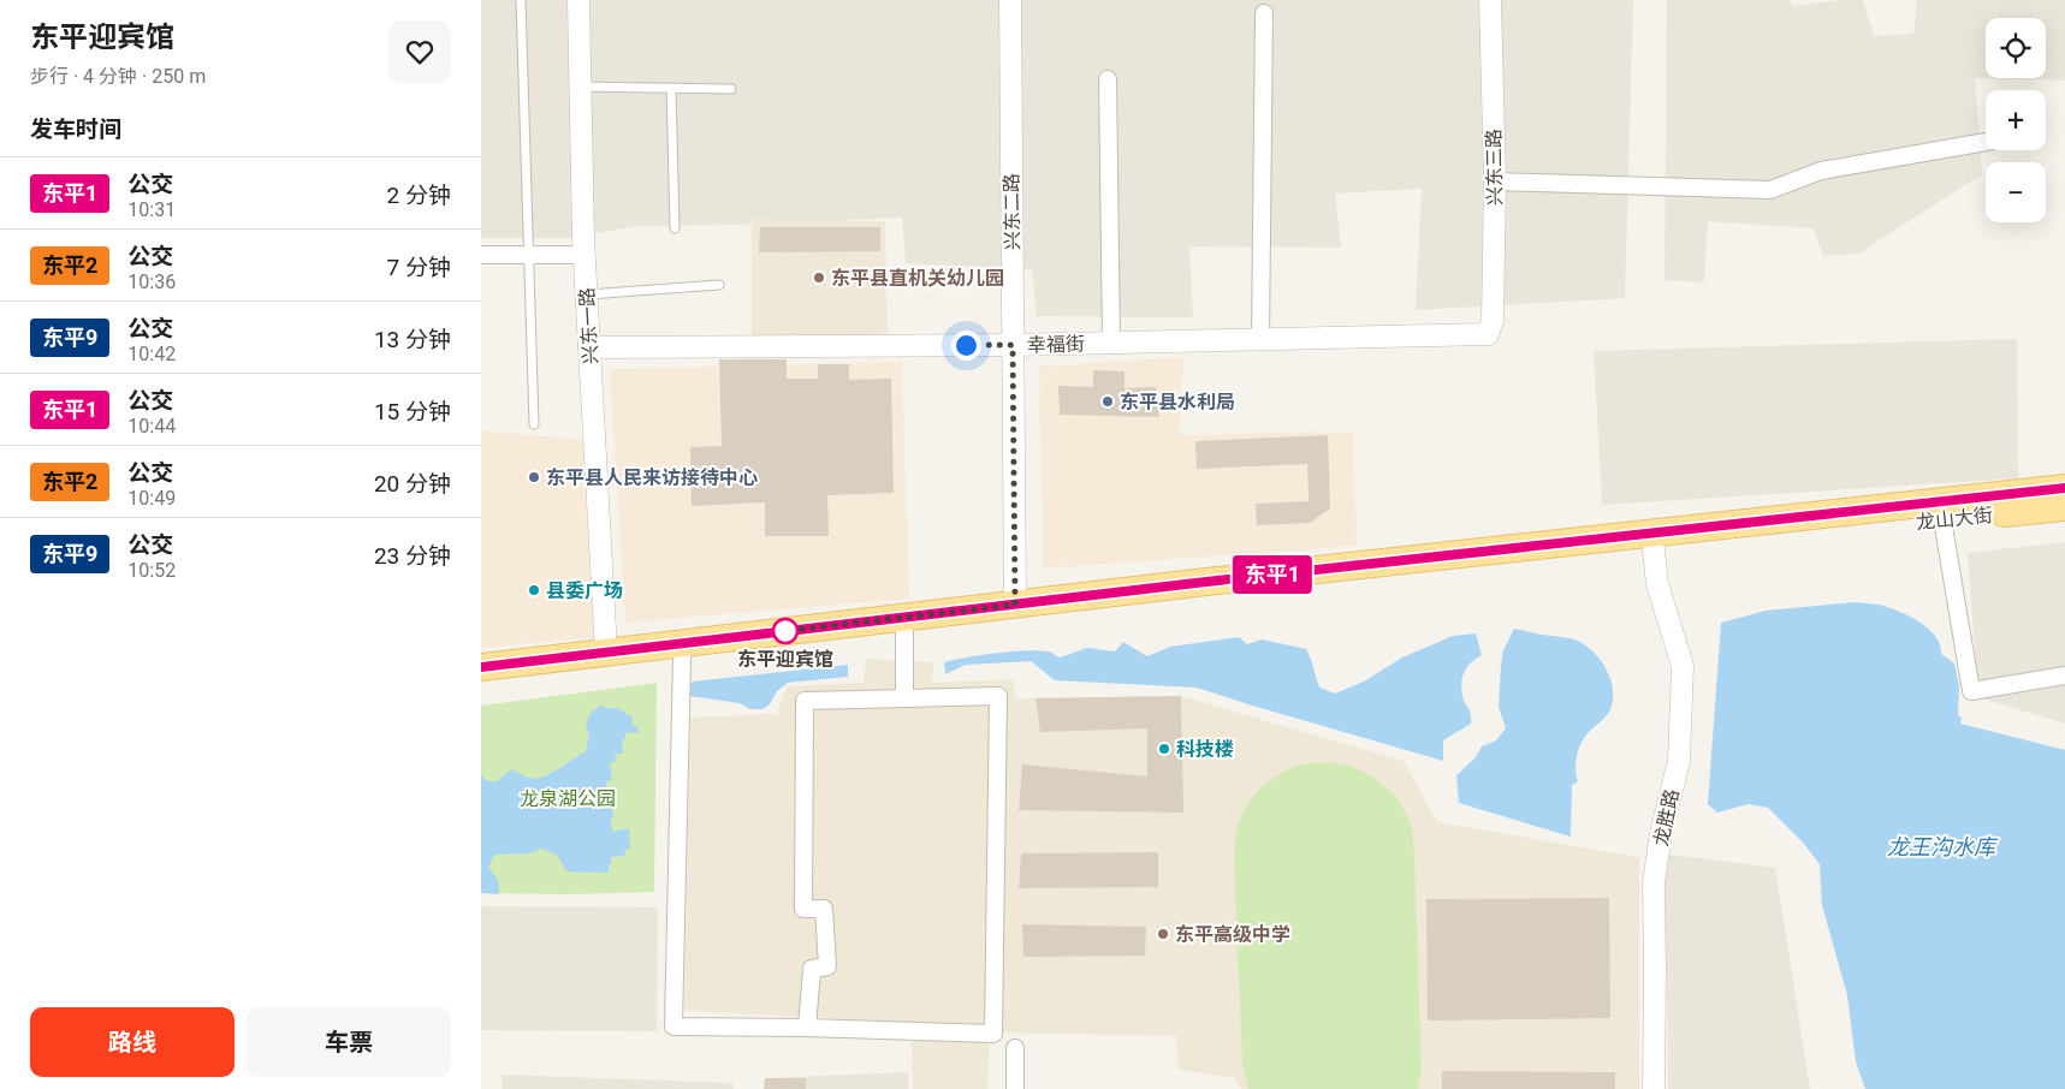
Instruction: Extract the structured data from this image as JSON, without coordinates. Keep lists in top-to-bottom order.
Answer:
{
  "streets": {
    "main road": ["龙山大街"],
    "street": [
      "兴东三路",
      "兴东二路",
      "兴东一路",
      "幸福街",
      "龙胜路"
    ]
  },
  "crossings": [
    ["兴东三路", "幸福街"],
    ["兴东二路", "幸福街"],
    ["兴东二路", "龙山大街"],
    ["兴东一路", "幸福街"],
    ["兴东一路", "龙山大街"],
    ["龙山大街", "龙胜路"]
  ],
  "water": ["龙王沟水库"],
  "parks": ["龙泉湖公园"],
  "places": [
    "东平县直机关幼儿园",
    "东平县水利局",
    "东平县人民来访接待中心",
    "县委广场",
    "东平迎宾馆",
    "科技楼",
    "东平高级中学"
  ],
  "lines": ["bus line 东平1"],
  "page": {
    "heading": [
      ["东平迎宾馆", "步行 · 4 分钟 · 250 m"],
      "发车时间"
    ],
    "on_map": "东平1",
    "map_buttons": ["+", "−"],
    "list": [
      {
        "mark": "东平1",
        "name": "公交",
        "note": "10:31",
        "value": "2 分钟"
      },
      {
        "mark": "东平2",
        "name": "公交",
        "note": "10:36",
        "value": "7 分钟"
      },
      {
        "mark": "东平9",
        "name": "公交",
        "note": "10:42",
        "value": "13 分钟"
      },
      {
        "mark": "东平1",
        "name": "公交",
        "note": "10:44",
        "value": "15 分钟"
      },
      {
        "mark": "东平2",
        "name": "公交",
        "note": "10:49",
        "value": "20 分钟"
      },
      {
        "mark": "东平9",
        "name": "公交",
        "note": "10:52",
        "value": "23 分钟"
      }
    ],
    "buttons": ["路线", "车票"]
  }
}
